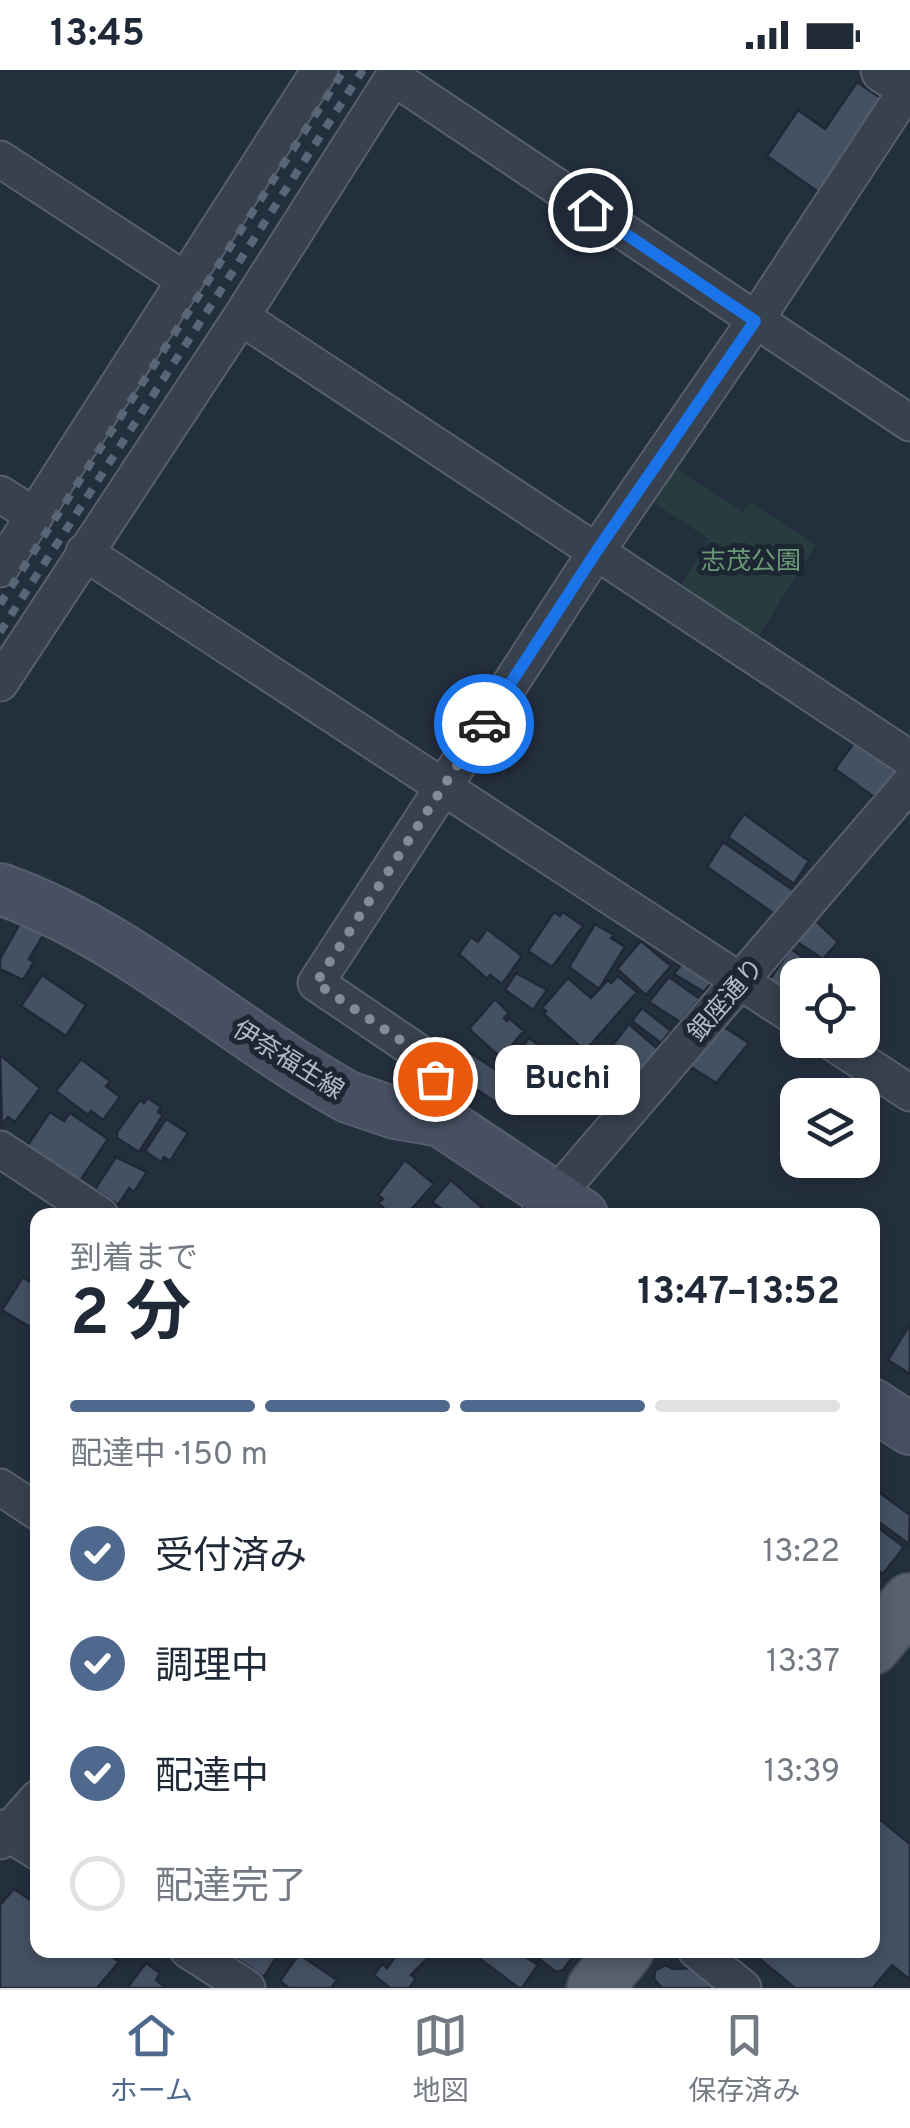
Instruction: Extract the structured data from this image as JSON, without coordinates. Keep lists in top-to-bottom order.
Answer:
{
  "streets": {
    "main road": ["伊奈福生線"],
    "street": ["銀座通り"]
  },
  "parks": ["志茂公園"],
  "places": ["Buchi"],
  "page": {
    "status": "13:45",
    "bubble": "Buchi",
    "heading": ["2 分", "到着まで", "13:47–13:52"],
    "bar": "配達中 · 150 m",
    "list": [
      ["受付済み", "13:22"],
      ["調理中", "13:37"],
      ["配達中", "13:39"],
      "配達完了"
    ],
    "tabs": ["ホーム", "地図", "保存済み"]
  }
}
